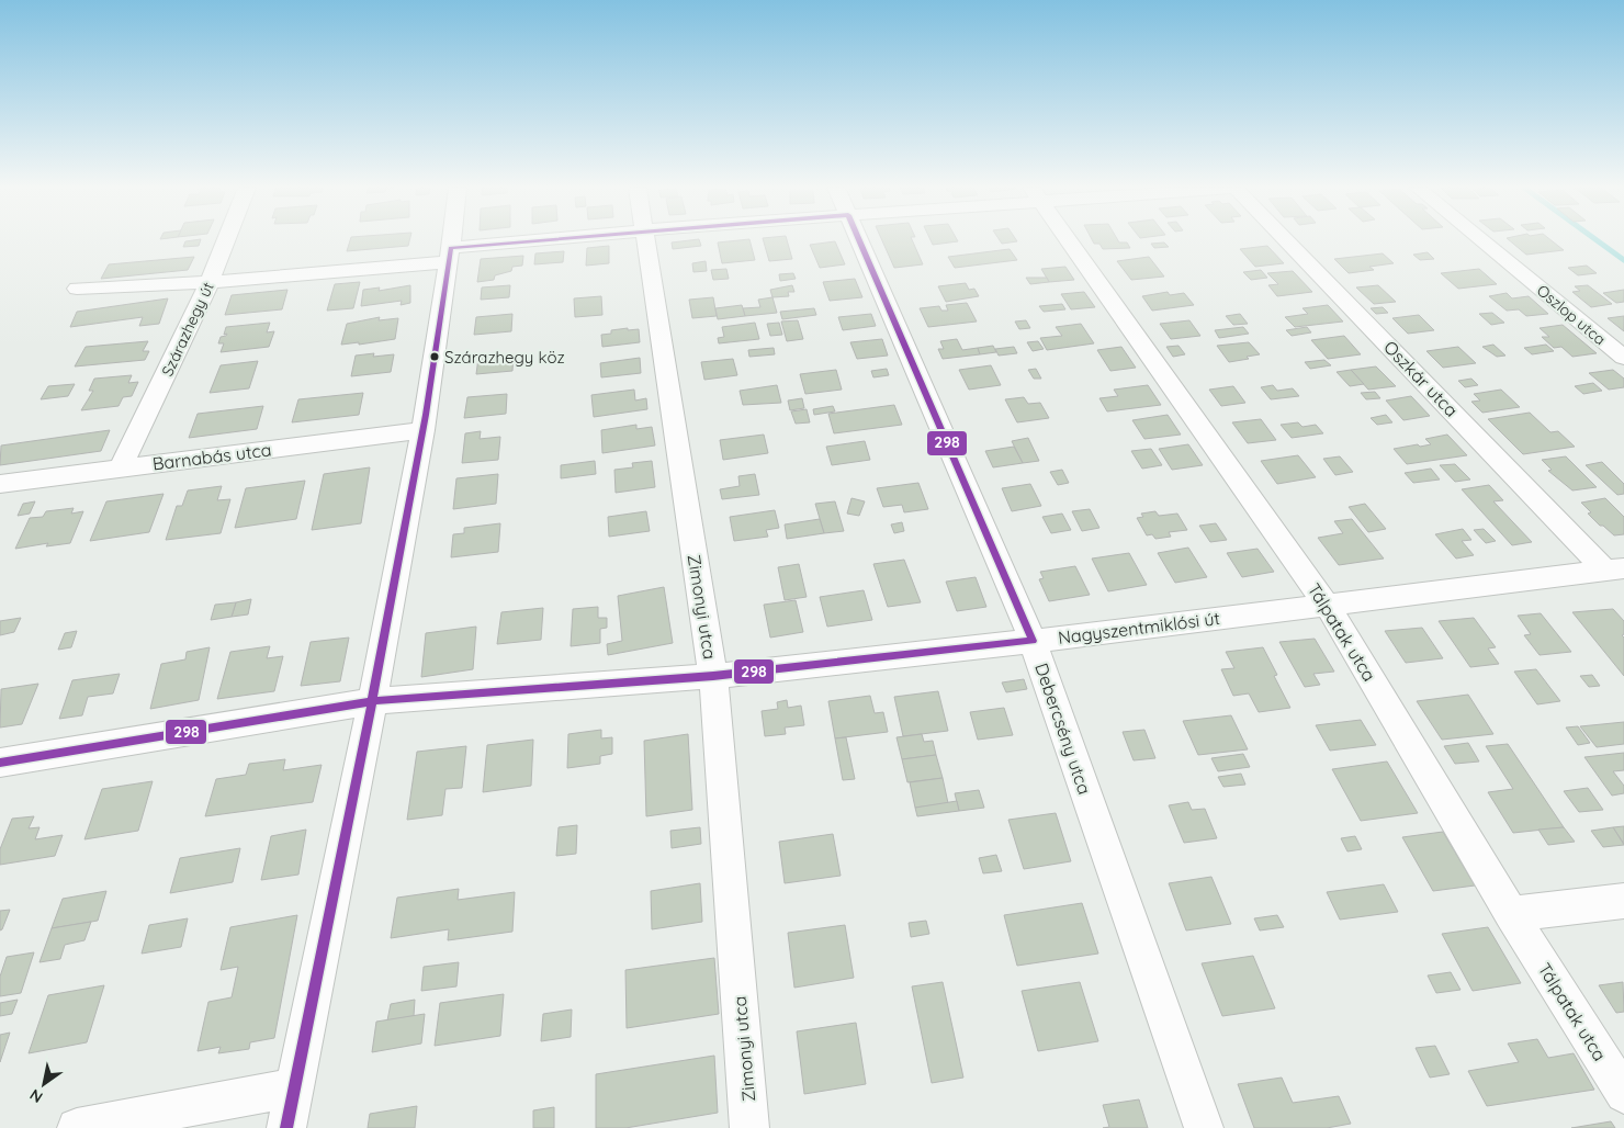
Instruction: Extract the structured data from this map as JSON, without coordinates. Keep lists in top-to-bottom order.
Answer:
{
  "streets": {
    "street": [
      "Oszlop utca",
      "Szárazhegy út",
      "Oszkár utca",
      "Barnabás utca",
      "Zimonyi utca",
      "Nagyszentmiklósi út",
      "Tálpatak utca",
      "Debercsény utca"
    ]
  },
  "crossings": [
    ["Szárazhegy út", "Barnabás utca"],
    ["Oszkár utca", "Nagyszentmiklósi út"],
    ["Zimonyi utca", "Nagyszentmiklósi út"],
    ["Nagyszentmiklósi út", "Tálpatak utca"],
    ["Nagyszentmiklósi út", "Debercsény utca"]
  ],
  "places": ["Szárazhegy köz"],
  "lines": ["transit line 298"],
  "north": "bottom left"
}
